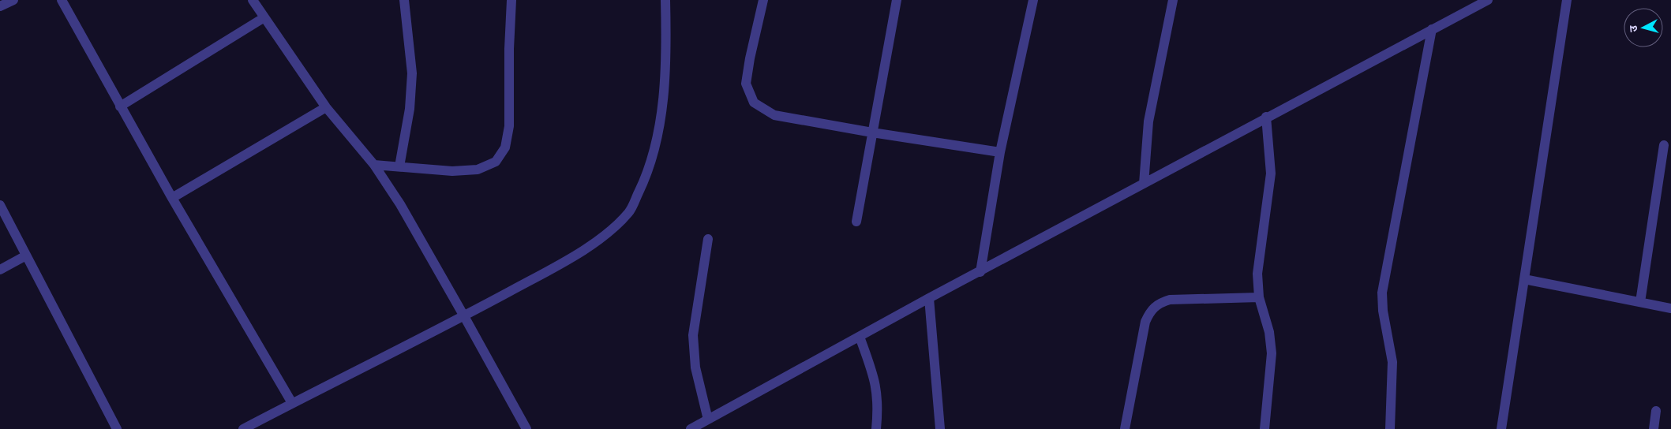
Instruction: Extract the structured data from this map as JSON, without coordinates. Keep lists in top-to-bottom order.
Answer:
{
  "north": "left"
}
